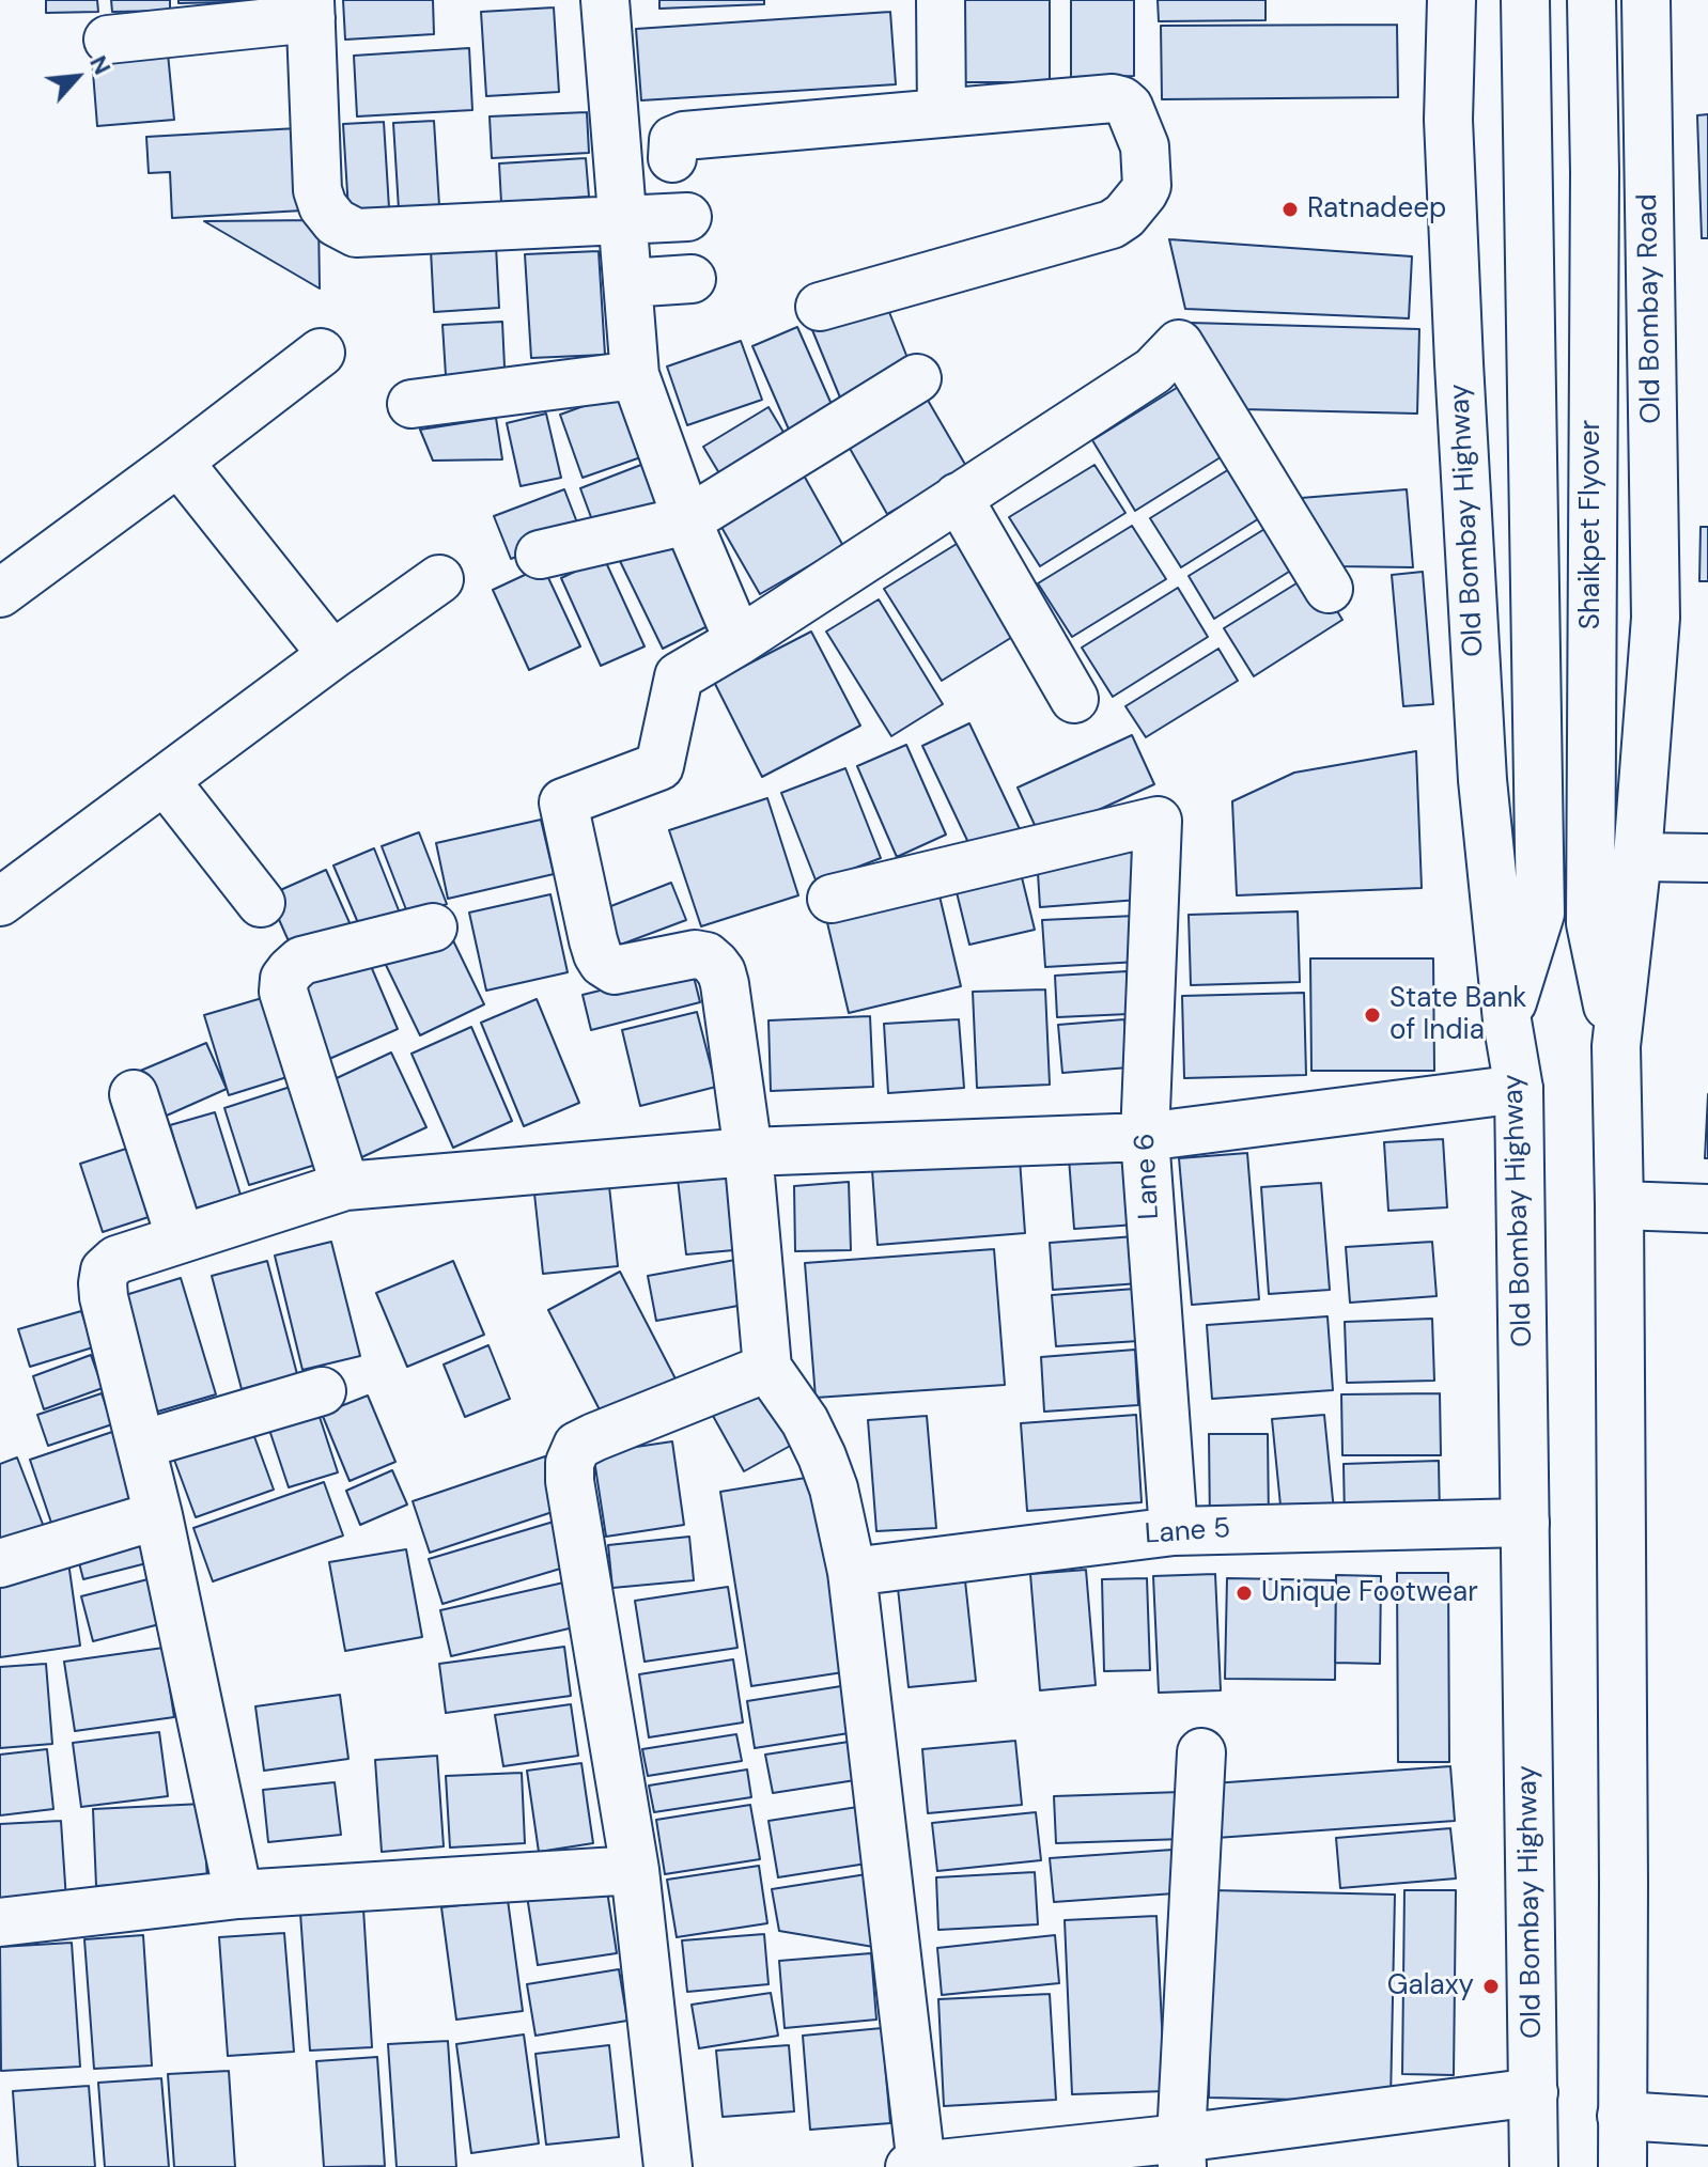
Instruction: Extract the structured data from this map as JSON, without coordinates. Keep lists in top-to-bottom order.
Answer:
{
  "streets": {
    "street": [
      "Old Bombay Road",
      "Old Bombay Highway",
      "Shaikpet Flyover",
      "Lane 6",
      "Lane 5"
    ]
  },
  "crossings": [
    ["Old Bombay Highway", "Shaikpet Flyover"],
    ["Old Bombay Highway", "Lane 5"],
    ["Lane 6", "Lane 5"]
  ],
  "places": [
    "Ratnadeep",
    "State Bank of India",
    "Unique Footwear",
    "Galaxy"
  ],
  "north": "top right"
}
